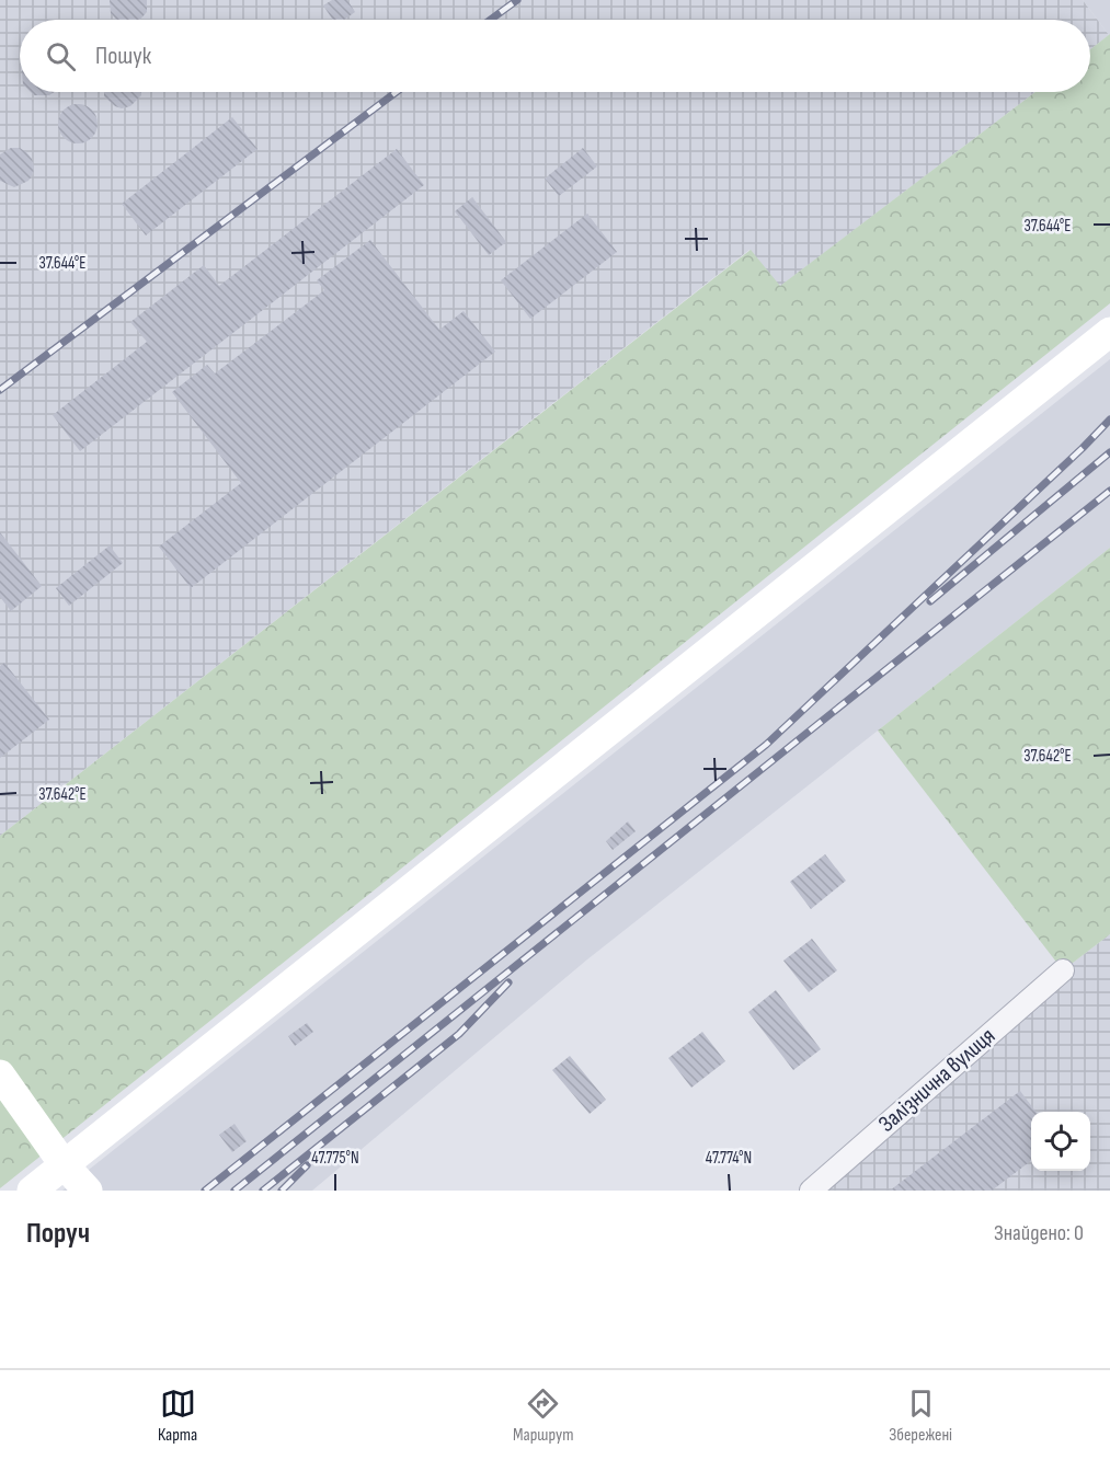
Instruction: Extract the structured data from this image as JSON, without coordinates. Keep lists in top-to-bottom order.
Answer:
{
  "streets": {
    "street": ["Залізнична вулиця"]
  },
  "page": {
    "search": "Пошук",
    "heading": ["Поруч", "Знайдено: 0"],
    "nav": ["Карта", "Маршрут", "Збережені"]
  },
  "coordinates": [
    "37.644°E",
    "37.642°E",
    "47.775°N",
    "47.774°N"
  ]
}
